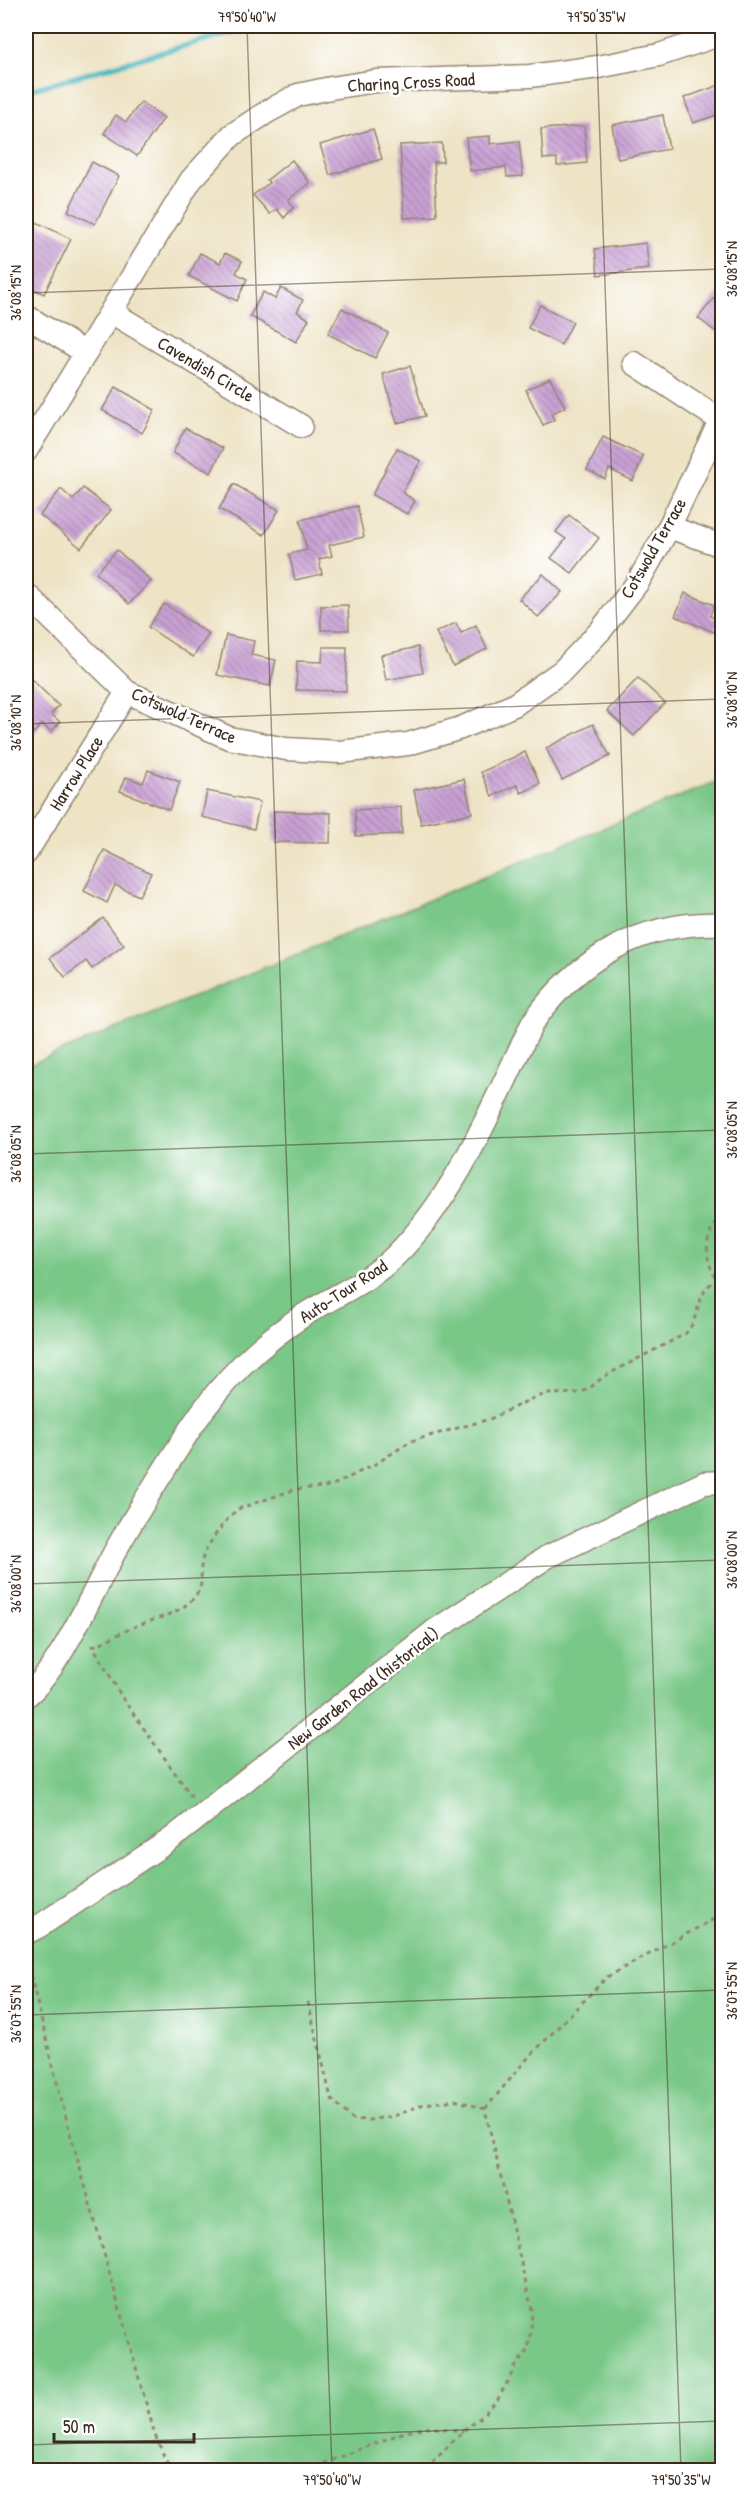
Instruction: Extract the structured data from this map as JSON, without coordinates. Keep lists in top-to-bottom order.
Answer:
{
  "streets": {
    "street": [
      "Charing Cross Road",
      "Cavendish Circle",
      "Cotswold Terrace",
      "Harrow Place",
      "Auto-Tour Road",
      "New Garden Road (historical)"
    ]
  },
  "crossings": [
    ["Charing Cross Road", "Cavendish Circle"],
    ["Cotswold Terrace", "Harrow Place"]
  ],
  "scale_bar": "50 m",
  "coordinates": [
    "79°50'40\"W",
    "79°50'35\"W",
    "36°08'15\"N",
    "36°08'10\"N",
    "36°08'05\"N",
    "36°08'00\"N",
    "36°07'55\"N"
  ]
}
